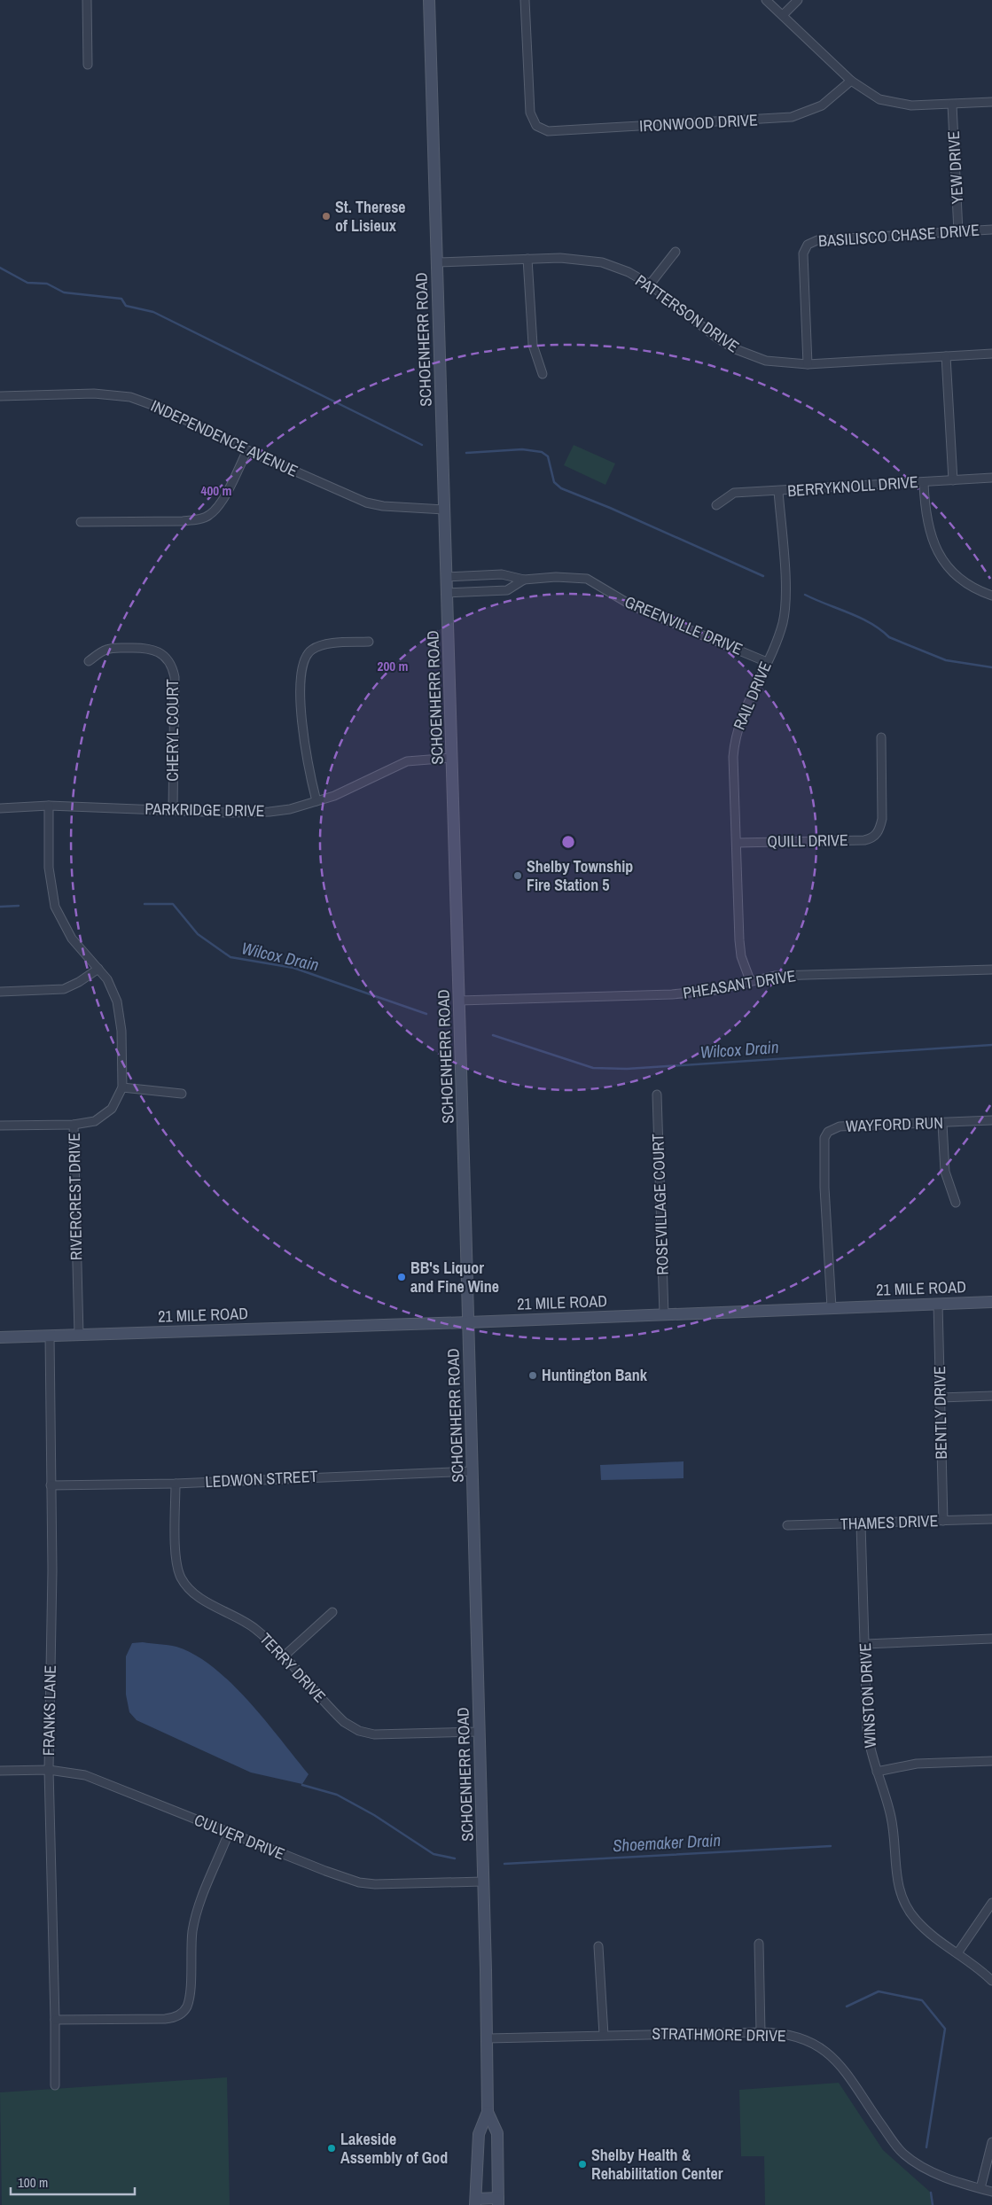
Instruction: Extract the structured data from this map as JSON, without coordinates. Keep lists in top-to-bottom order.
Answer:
{
  "streets": {
    "street": [
      "IRONWOOD DRIVE",
      "YEW DRIVE",
      "BASILISCO CHASE DRIVE",
      "PATTERSON DRIVE",
      "SCHOENHERR ROAD",
      "INDEPENDENCE AVENUE",
      "BERRYKNOLL DRIVE",
      "GREENVILLE DRIVE",
      "RAIL DRIVE",
      "CHERYL COURT",
      "PARKRIDGE DRIVE",
      "QUILL DRIVE",
      "PHEASANT DRIVE",
      "WAYFORD RUN",
      "RIVERCREST DRIVE",
      "ROSEVILLAGE COURT",
      "21 MILE ROAD",
      "BENTLY DRIVE",
      "LEDWON STREET",
      "THAMES DRIVE",
      "TERRY DRIVE",
      "WINSTON DRIVE",
      "FRANKS LANE",
      "CULVER DRIVE",
      "STRATHMORE DRIVE"
    ]
  },
  "crossings": [
    ["YEW DRIVE", "BASILISCO CHASE DRIVE"],
    ["BASILISCO CHASE DRIVE", "PATTERSON DRIVE"],
    ["PATTERSON DRIVE", "SCHOENHERR ROAD"],
    ["SCHOENHERR ROAD", "INDEPENDENCE AVENUE"],
    ["SCHOENHERR ROAD", "GREENVILLE DRIVE"],
    ["SCHOENHERR ROAD", "PARKRIDGE DRIVE"],
    ["SCHOENHERR ROAD", "PHEASANT DRIVE"],
    ["SCHOENHERR ROAD", "21 MILE ROAD"],
    ["SCHOENHERR ROAD", "LEDWON STREET"],
    ["SCHOENHERR ROAD", "TERRY DRIVE"],
    ["SCHOENHERR ROAD", "CULVER DRIVE"],
    ["SCHOENHERR ROAD", "STRATHMORE DRIVE"],
    ["BERRYKNOLL DRIVE", "RAIL DRIVE"],
    ["GREENVILLE DRIVE", "RAIL DRIVE"],
    ["RAIL DRIVE", "QUILL DRIVE"],
    ["RAIL DRIVE", "PHEASANT DRIVE"],
    ["CHERYL COURT", "PARKRIDGE DRIVE"],
    ["WAYFORD RUN", "21 MILE ROAD"],
    ["RIVERCREST DRIVE", "21 MILE ROAD"],
    ["ROSEVILLAGE COURT", "21 MILE ROAD"],
    ["21 MILE ROAD", "BENTLY DRIVE"],
    ["21 MILE ROAD", "FRANKS LANE"],
    ["BENTLY DRIVE", "THAMES DRIVE"],
    ["LEDWON STREET", "TERRY DRIVE"],
    ["LEDWON STREET", "FRANKS LANE"],
    ["THAMES DRIVE", "WINSTON DRIVE"],
    ["FRANKS LANE", "CULVER DRIVE"]
  ],
  "water": ["Wilcox Drain", "Shoemaker Drain"],
  "places": [
    "St. Therese of Lisieux",
    "Shelby Township Fire Station 5",
    "BB's Liquor and Fine Wine",
    "Huntington Bank",
    "Lakeside Assembly of God",
    "Shelby Health & Rehabilitation Center"
  ],
  "scale_bar": "100 m",
  "rings": ["400 m", "200 m"]
}
